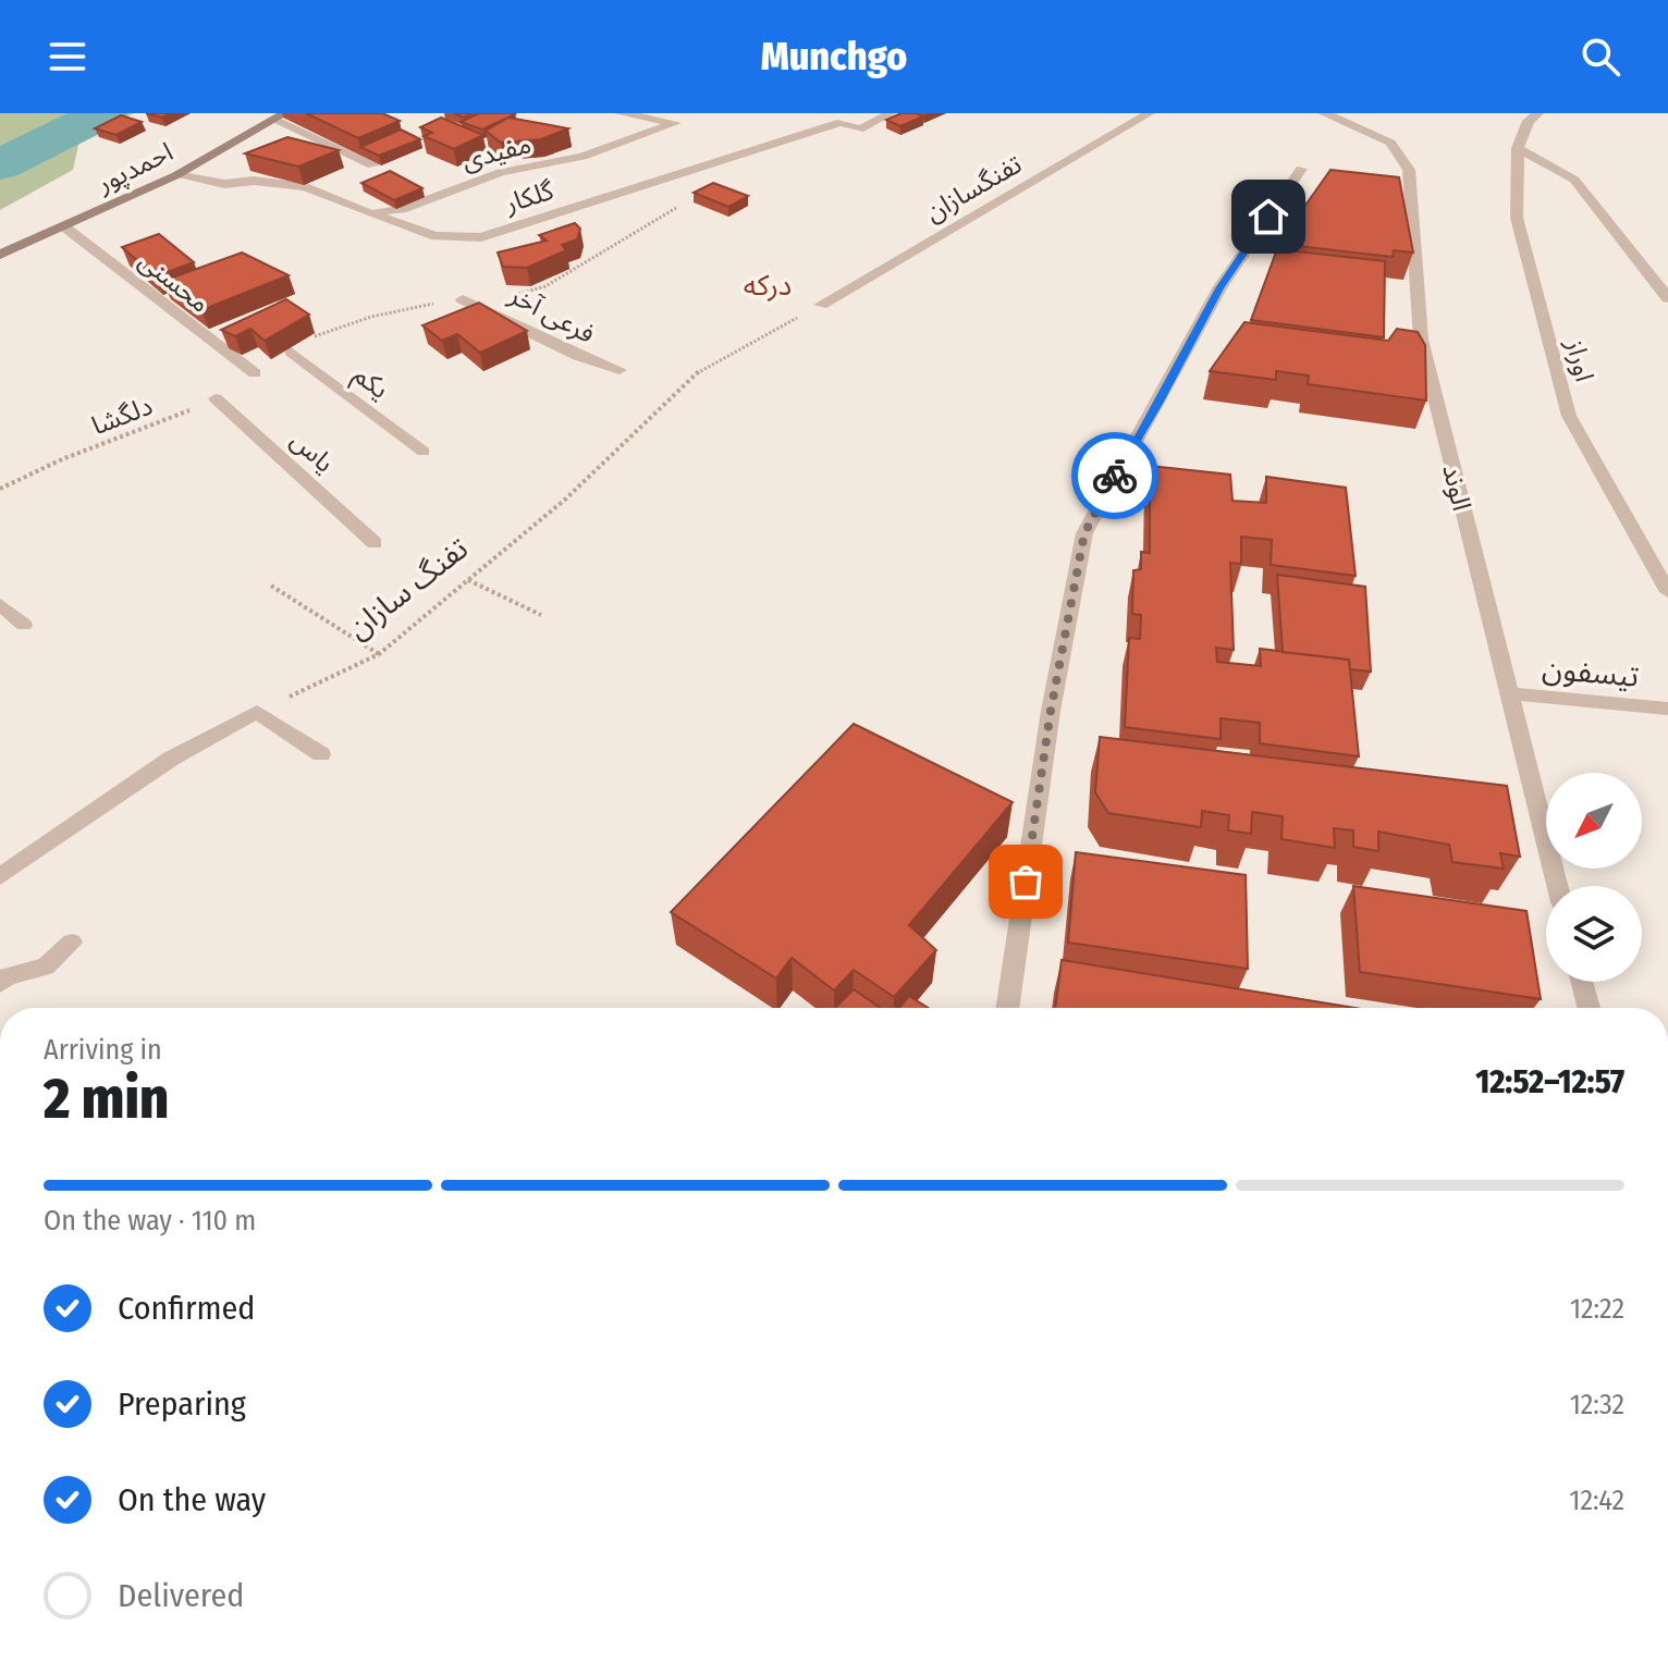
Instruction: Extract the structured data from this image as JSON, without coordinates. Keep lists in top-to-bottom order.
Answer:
{
  "streets": {
    "street": [
      "مفیدی",
      "احمدپور",
      "تفنگسازان",
      "گلکار",
      "محسنی",
      "فرعی آخر",
      "اوراز",
      "یکم",
      "یاس",
      "الوند",
      "تیسفون"
    ],
    "path": ["دلگشا", "تفنگ سازان"]
  },
  "crossings": [
    ["مفیدی", "گلکار"],
    ["احمدپور", "گلکار"],
    ["احمدپور", "محسنی"],
    ["تفنگسازان", "تفنگ سازان"],
    ["دلگشا", "یاس"],
    ["الوند", "تیسفون"]
  ],
  "districts": ["درکه"],
  "north": "bottom left",
  "page": {
    "header": "Munchgo",
    "heading": ["2 min", "Arriving in", "12:52–12:57"],
    "bar": "On the way · 110 m",
    "list": [
      ["Confirmed", "12:22"],
      ["Preparing", "12:32"],
      ["On the way", "12:42"],
      "Delivered"
    ]
  }
}
